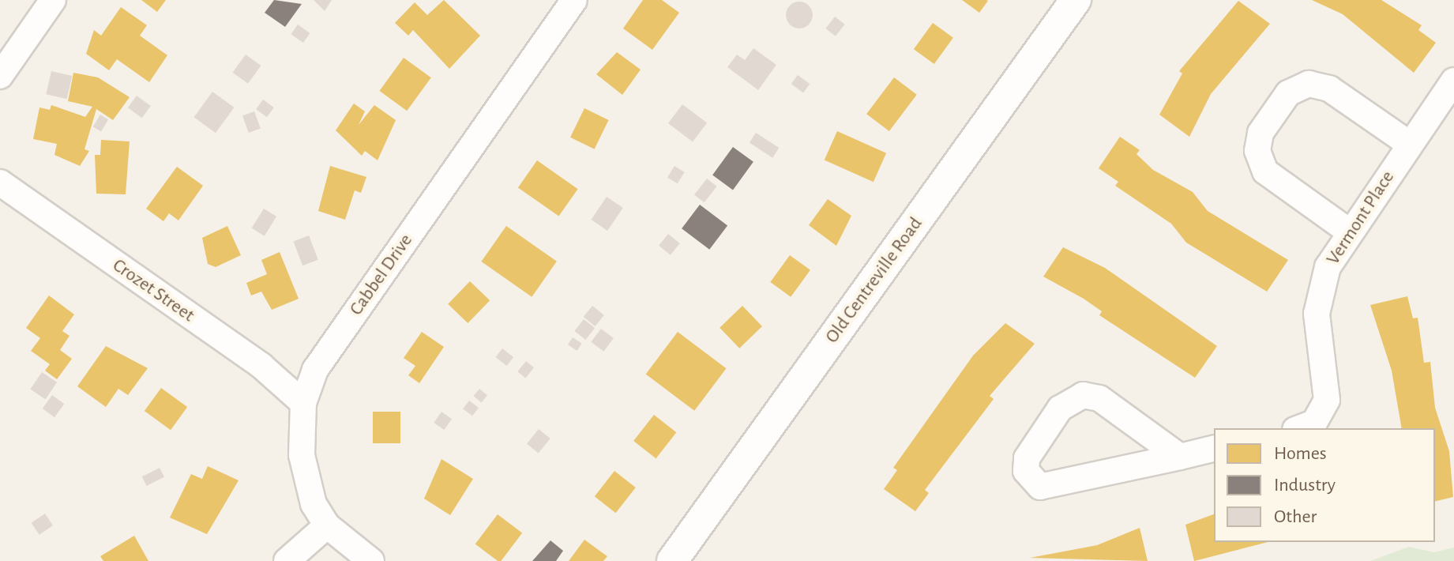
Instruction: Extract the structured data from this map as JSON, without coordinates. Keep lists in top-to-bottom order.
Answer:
{
  "streets": {
    "street": [
      "Vermont Place",
      "Cabbel Drive",
      "Old Centreville Road",
      "Crozet Street"
    ]
  },
  "crossings": [
    ["Cabbel Drive", "Crozet Street"]
  ],
  "legend": ["Homes", "Industry", "Other"]
}
